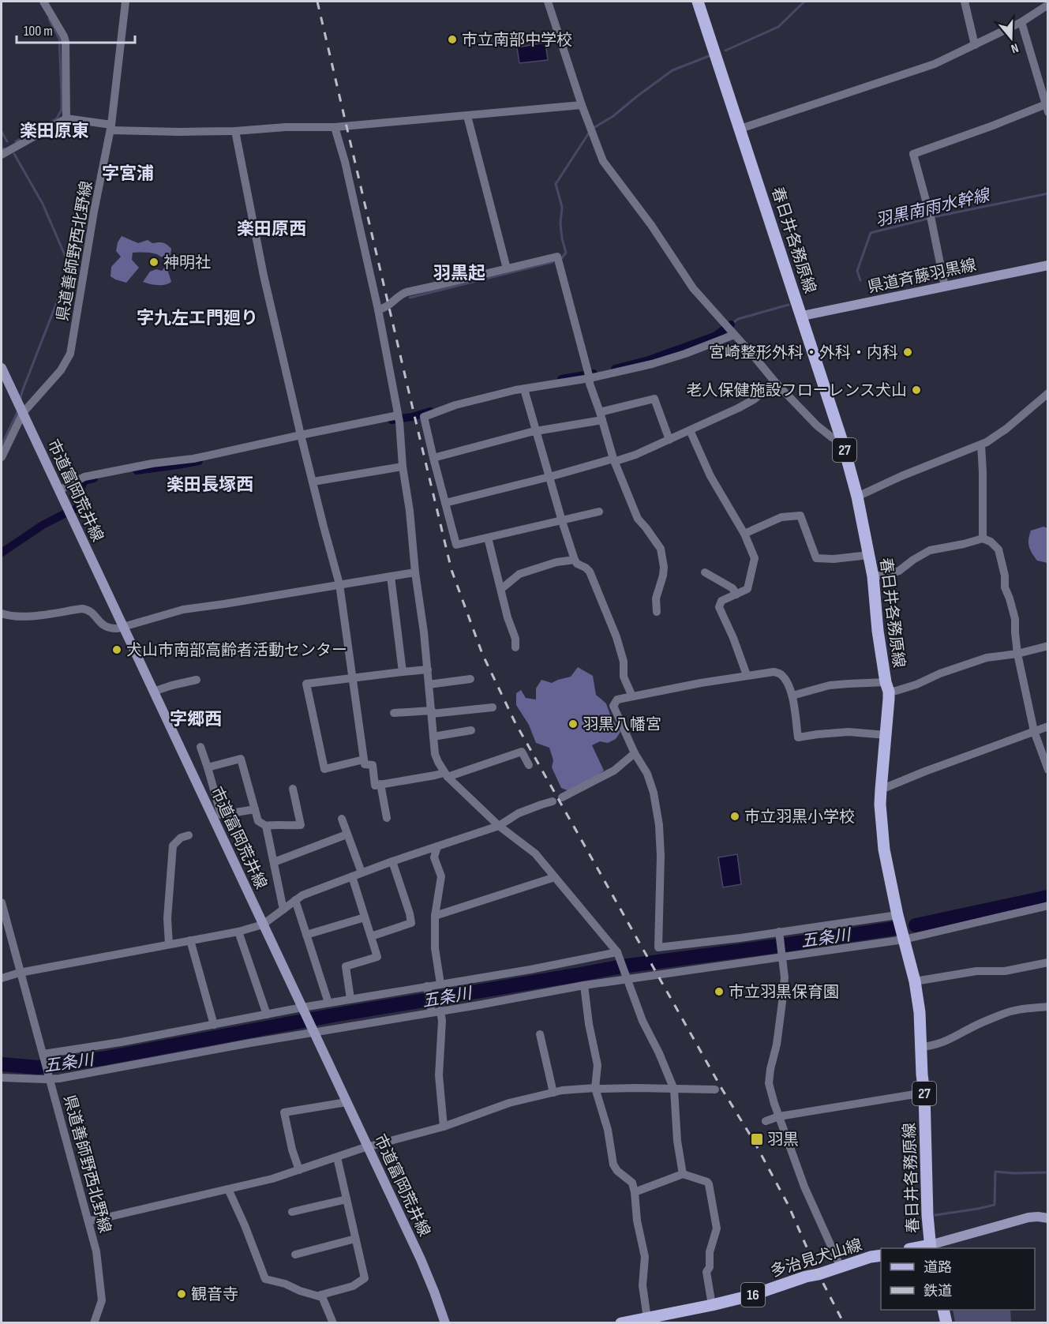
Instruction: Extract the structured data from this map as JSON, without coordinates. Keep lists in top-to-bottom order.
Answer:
{
  "streets": {
    "main road": [
      "春日井各務原線",
      "27",
      "多治見犬山線",
      "16"
    ],
    "street": ["県道善師野西北野線", "県道斉藤羽黒線", "市道富岡荒井線"]
  },
  "crossings": [
    ["春日井各務原線", "県道斉藤羽黒線"],
    ["県道善師野西北野線", "市道富岡荒井線"]
  ],
  "districts": [
    "楽田原東",
    "字宮浦",
    "楽田原西",
    "羽黒起",
    "字九左エ門廻り",
    "楽田長塚西",
    "字郷西"
  ],
  "water": ["羽黒南雨水幹線", "五条川"],
  "places": {
    "other": [
      "市立南部中学校",
      "神明社",
      "宮崎整形外科・外科・内科",
      "老人保健施設フローレンス犬山",
      "犬山市南部高齢者活動センター",
      "羽黒八幡宮",
      "市立羽黒小学校",
      "市立羽黒保育園",
      "観音寺"
    ],
    "transit": ["羽黒"]
  },
  "legend": ["道路", "鉄道"],
  "scale_bar": "100 m",
  "north": "bottom"
}
